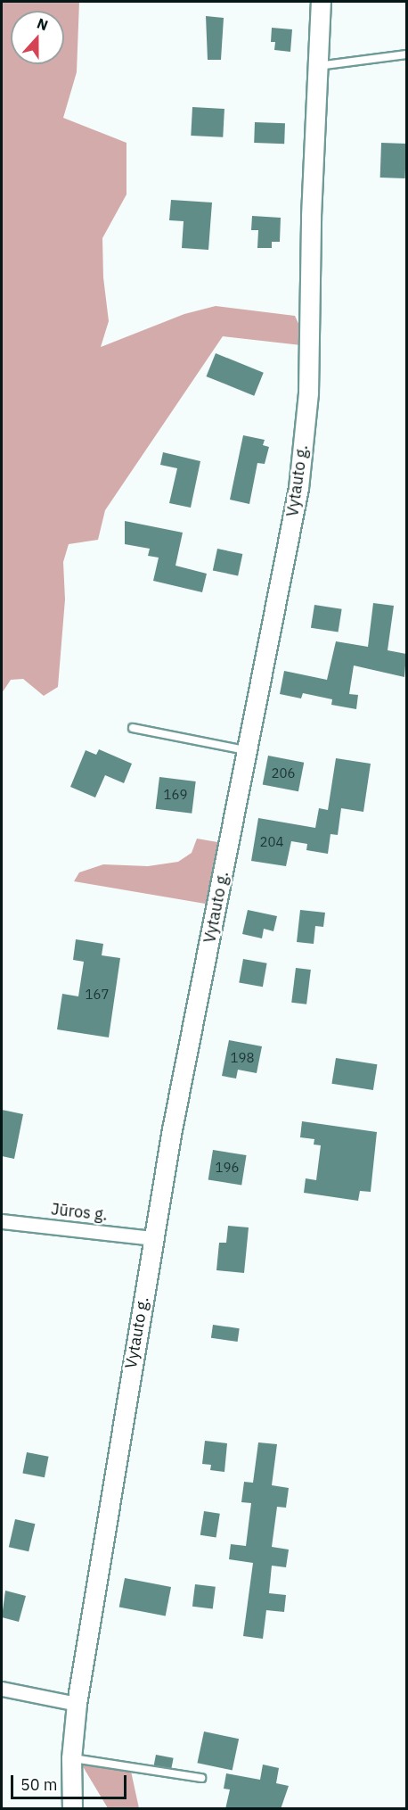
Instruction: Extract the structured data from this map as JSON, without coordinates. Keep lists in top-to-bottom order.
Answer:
{
  "streets": {
    "main road": ["Vytauto g."],
    "street": ["Jūros g."]
  },
  "crossings": [
    ["Vytauto g.", "Jūros g."]
  ],
  "house_numbers": [
    "206",
    "169",
    "204",
    "167",
    "198",
    "196"
  ],
  "scale_bar": "50 m",
  "north": "top"
}
